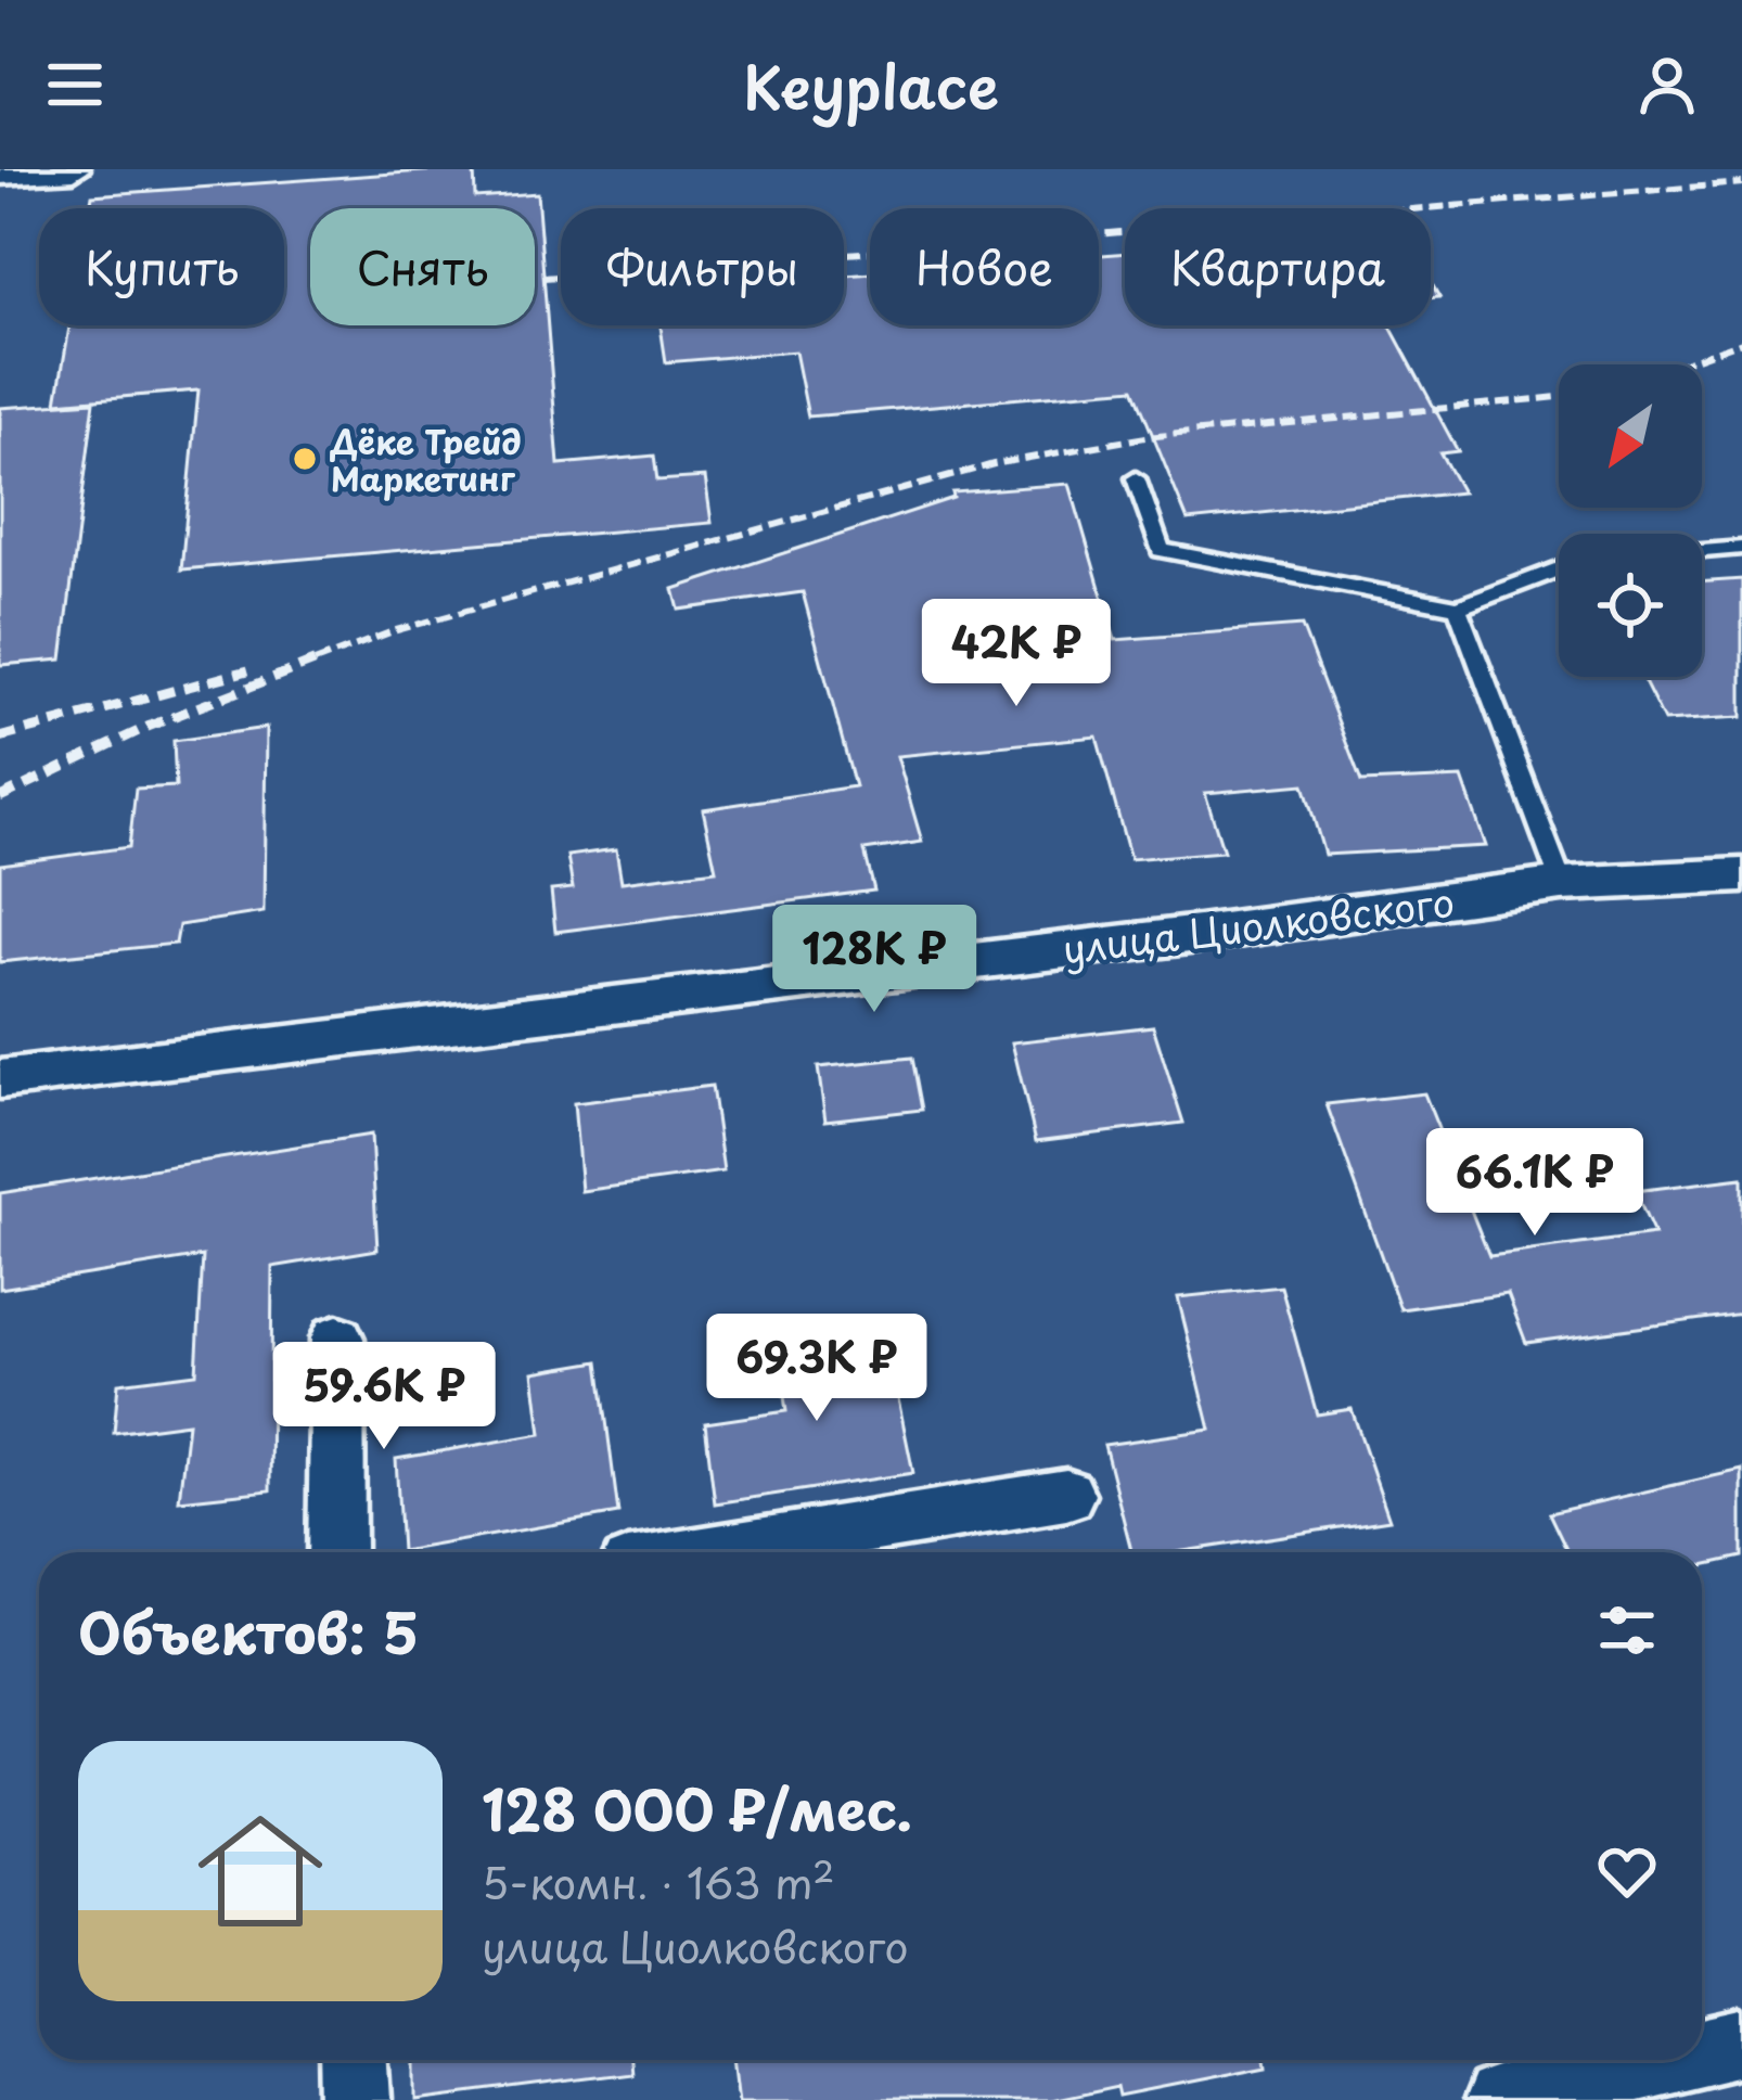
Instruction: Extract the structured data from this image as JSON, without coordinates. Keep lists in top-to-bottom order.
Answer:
{
  "streets": {
    "street": ["улица Циолковского"]
  },
  "places": ["Дёке Трейд Маркетинг"],
  "north": "bottom left",
  "page": {
    "header": "Keyplace",
    "chip": [
      "Купить",
      "Снять",
      "Фильтры",
      "Новое",
      "Квартира"
    ],
    "price": [
      "42K ₽",
      "128K ₽",
      "66.1K ₽",
      "69.3K ₽",
      "59.6K ₽"
    ],
    "heading": "Объектов: 5",
    "list": [
      {
        "name": "128 000 ₽/мес.",
        "note": "5-комн. · 163 m² · улица Циолковского"
      }
    ]
  }
}
